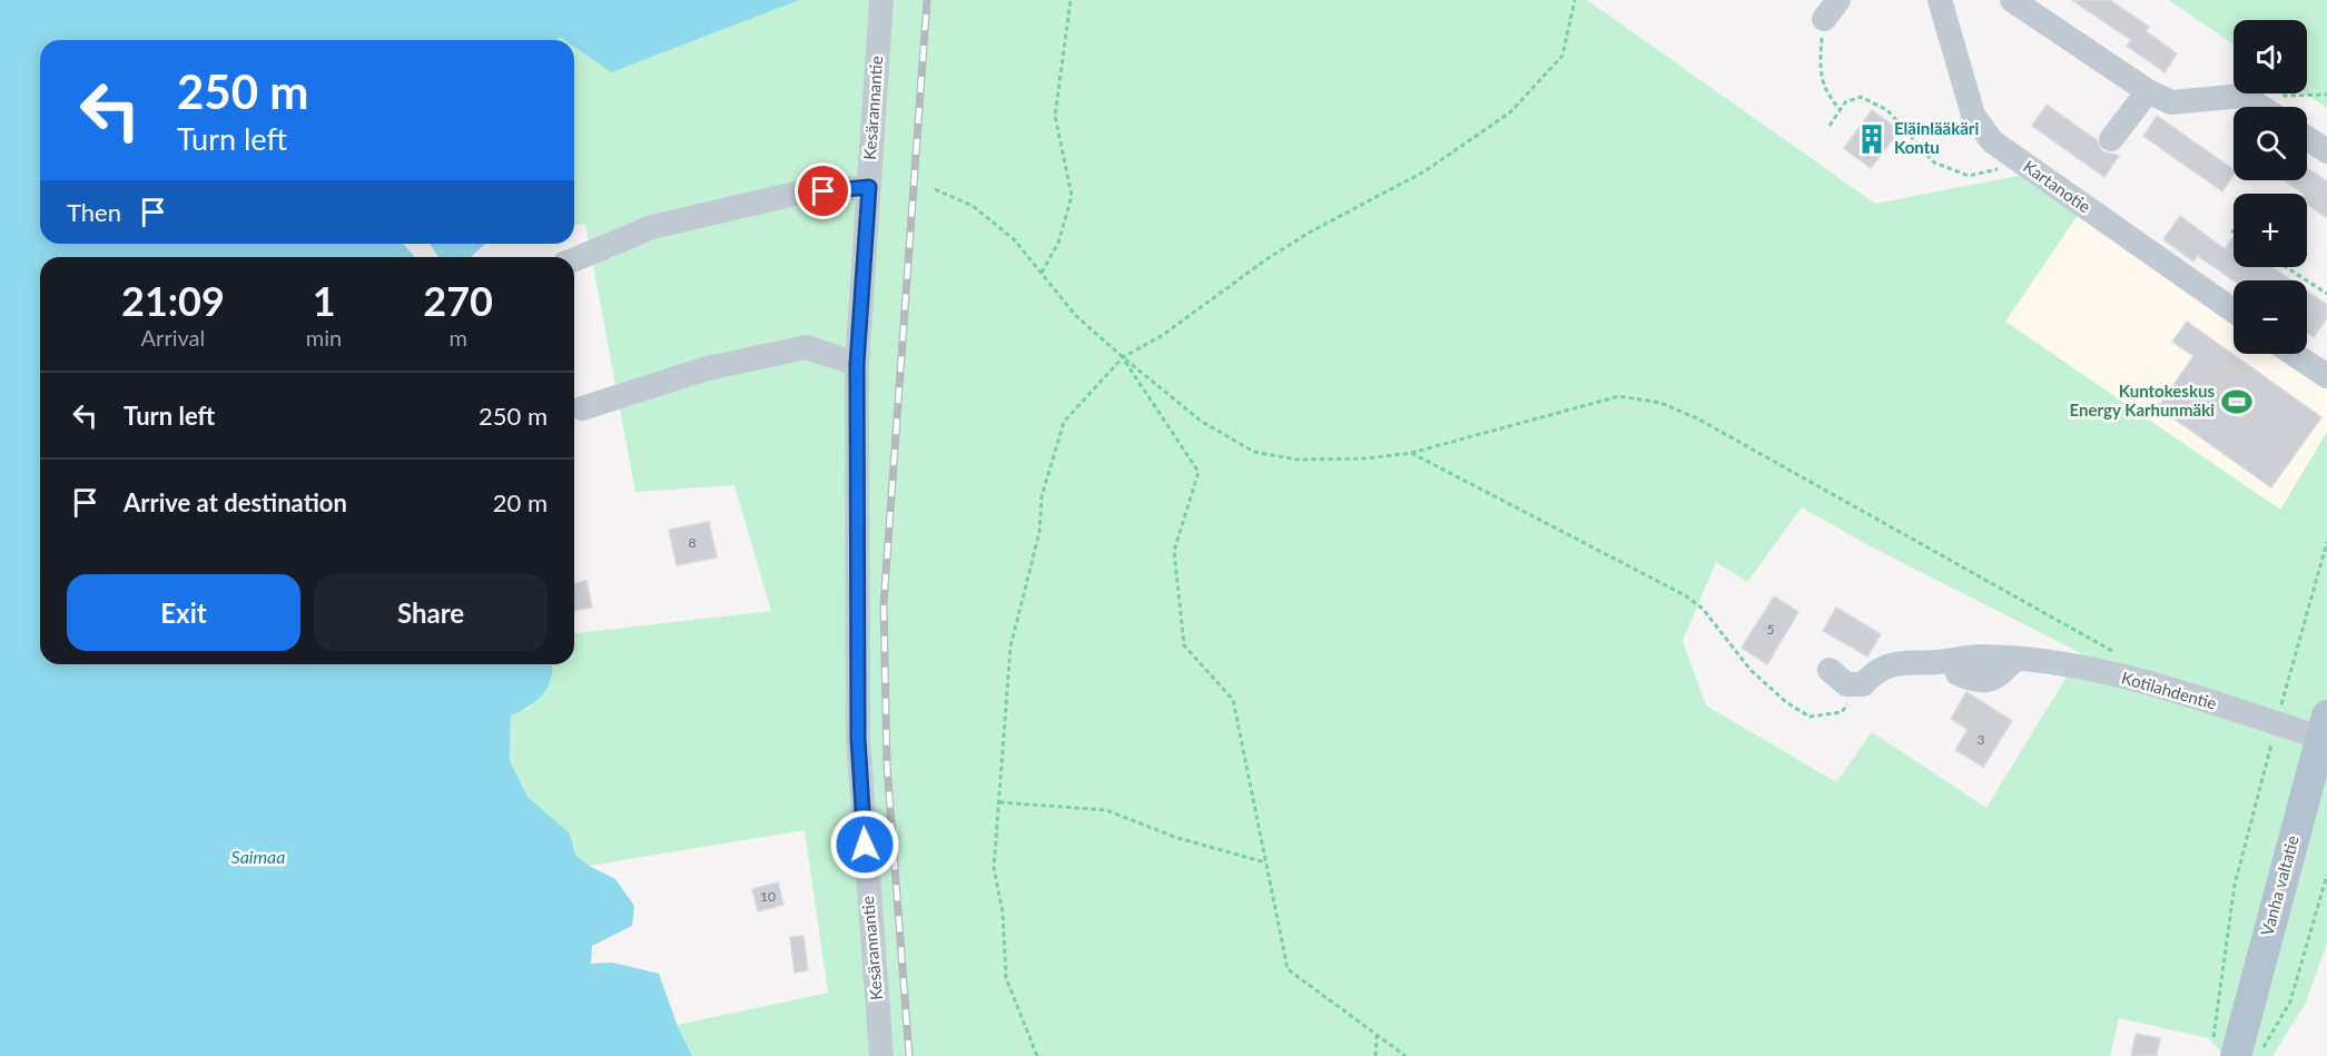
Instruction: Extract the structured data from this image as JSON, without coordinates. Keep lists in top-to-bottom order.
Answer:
{
  "streets": {
    "main road": ["Vanha valtatie"],
    "street": ["Kesärannantie", "Kartanotie", "Kotilahdentie"]
  },
  "crossings": [
    ["Kotilahdentie", "Vanha valtatie"]
  ],
  "water": ["Saimaa"],
  "places": {
    "building": ["Eläinlääkäri Kontu"],
    "sports": ["Kuntokeskus Energy Karhunmäki"]
  },
  "house_numbers": [
    "8",
    "5",
    "3",
    "10"
  ],
  "page": {
    "map_buttons": ["+", "−"],
    "turn": ["250 m", "Turn left"],
    "then": "Then",
    "eta": [
      "21:09",
      "Arrival",
      "1",
      "min",
      "270",
      "m"
    ],
    "list": [
      {
        "name": "Turn left",
        "value": "250 m"
      },
      {
        "name": "Arrive at destination",
        "value": "20 m"
      }
    ],
    "buttons": ["Exit", "Share"]
  }
}
